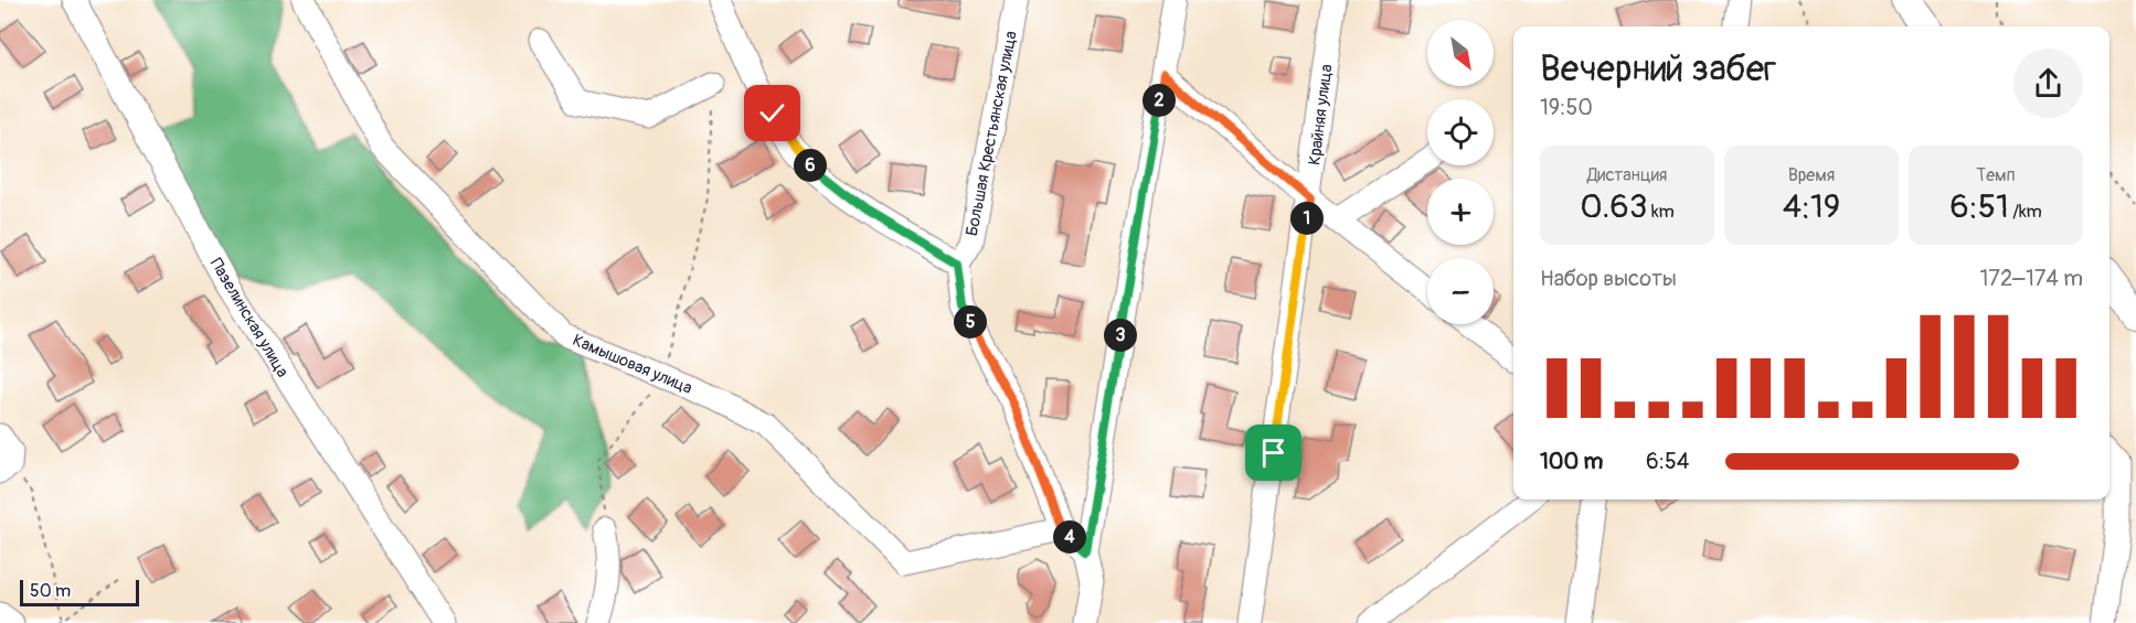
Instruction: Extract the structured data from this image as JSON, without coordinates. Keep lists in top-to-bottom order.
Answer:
{
  "streets": {
    "street": [
      "Крайняя улица",
      "Большая Крестьянская улица",
      "Пазелинская улица",
      "Камышовая улица"
    ]
  },
  "scale_bar": "50 m",
  "north": "bottom right",
  "page": {
    "map_buttons": ["+", "−"],
    "heading": ["Вечерний забег", "19:50"],
    "pins": [
      "2",
      "6",
      "1",
      "5",
      "3",
      "4"
    ],
    "stats": [
      ["Дистанция", "0.63 km"],
      ["Время", "4:19"],
      ["Темп", "6:51 /km"]
    ],
    "chart": ["Набор высоты", "172–174 m"],
    "list": [
      {
        "name": "100 m",
        "note": "6:54"
      }
    ],
    "scale": "50 m"
  }
}
